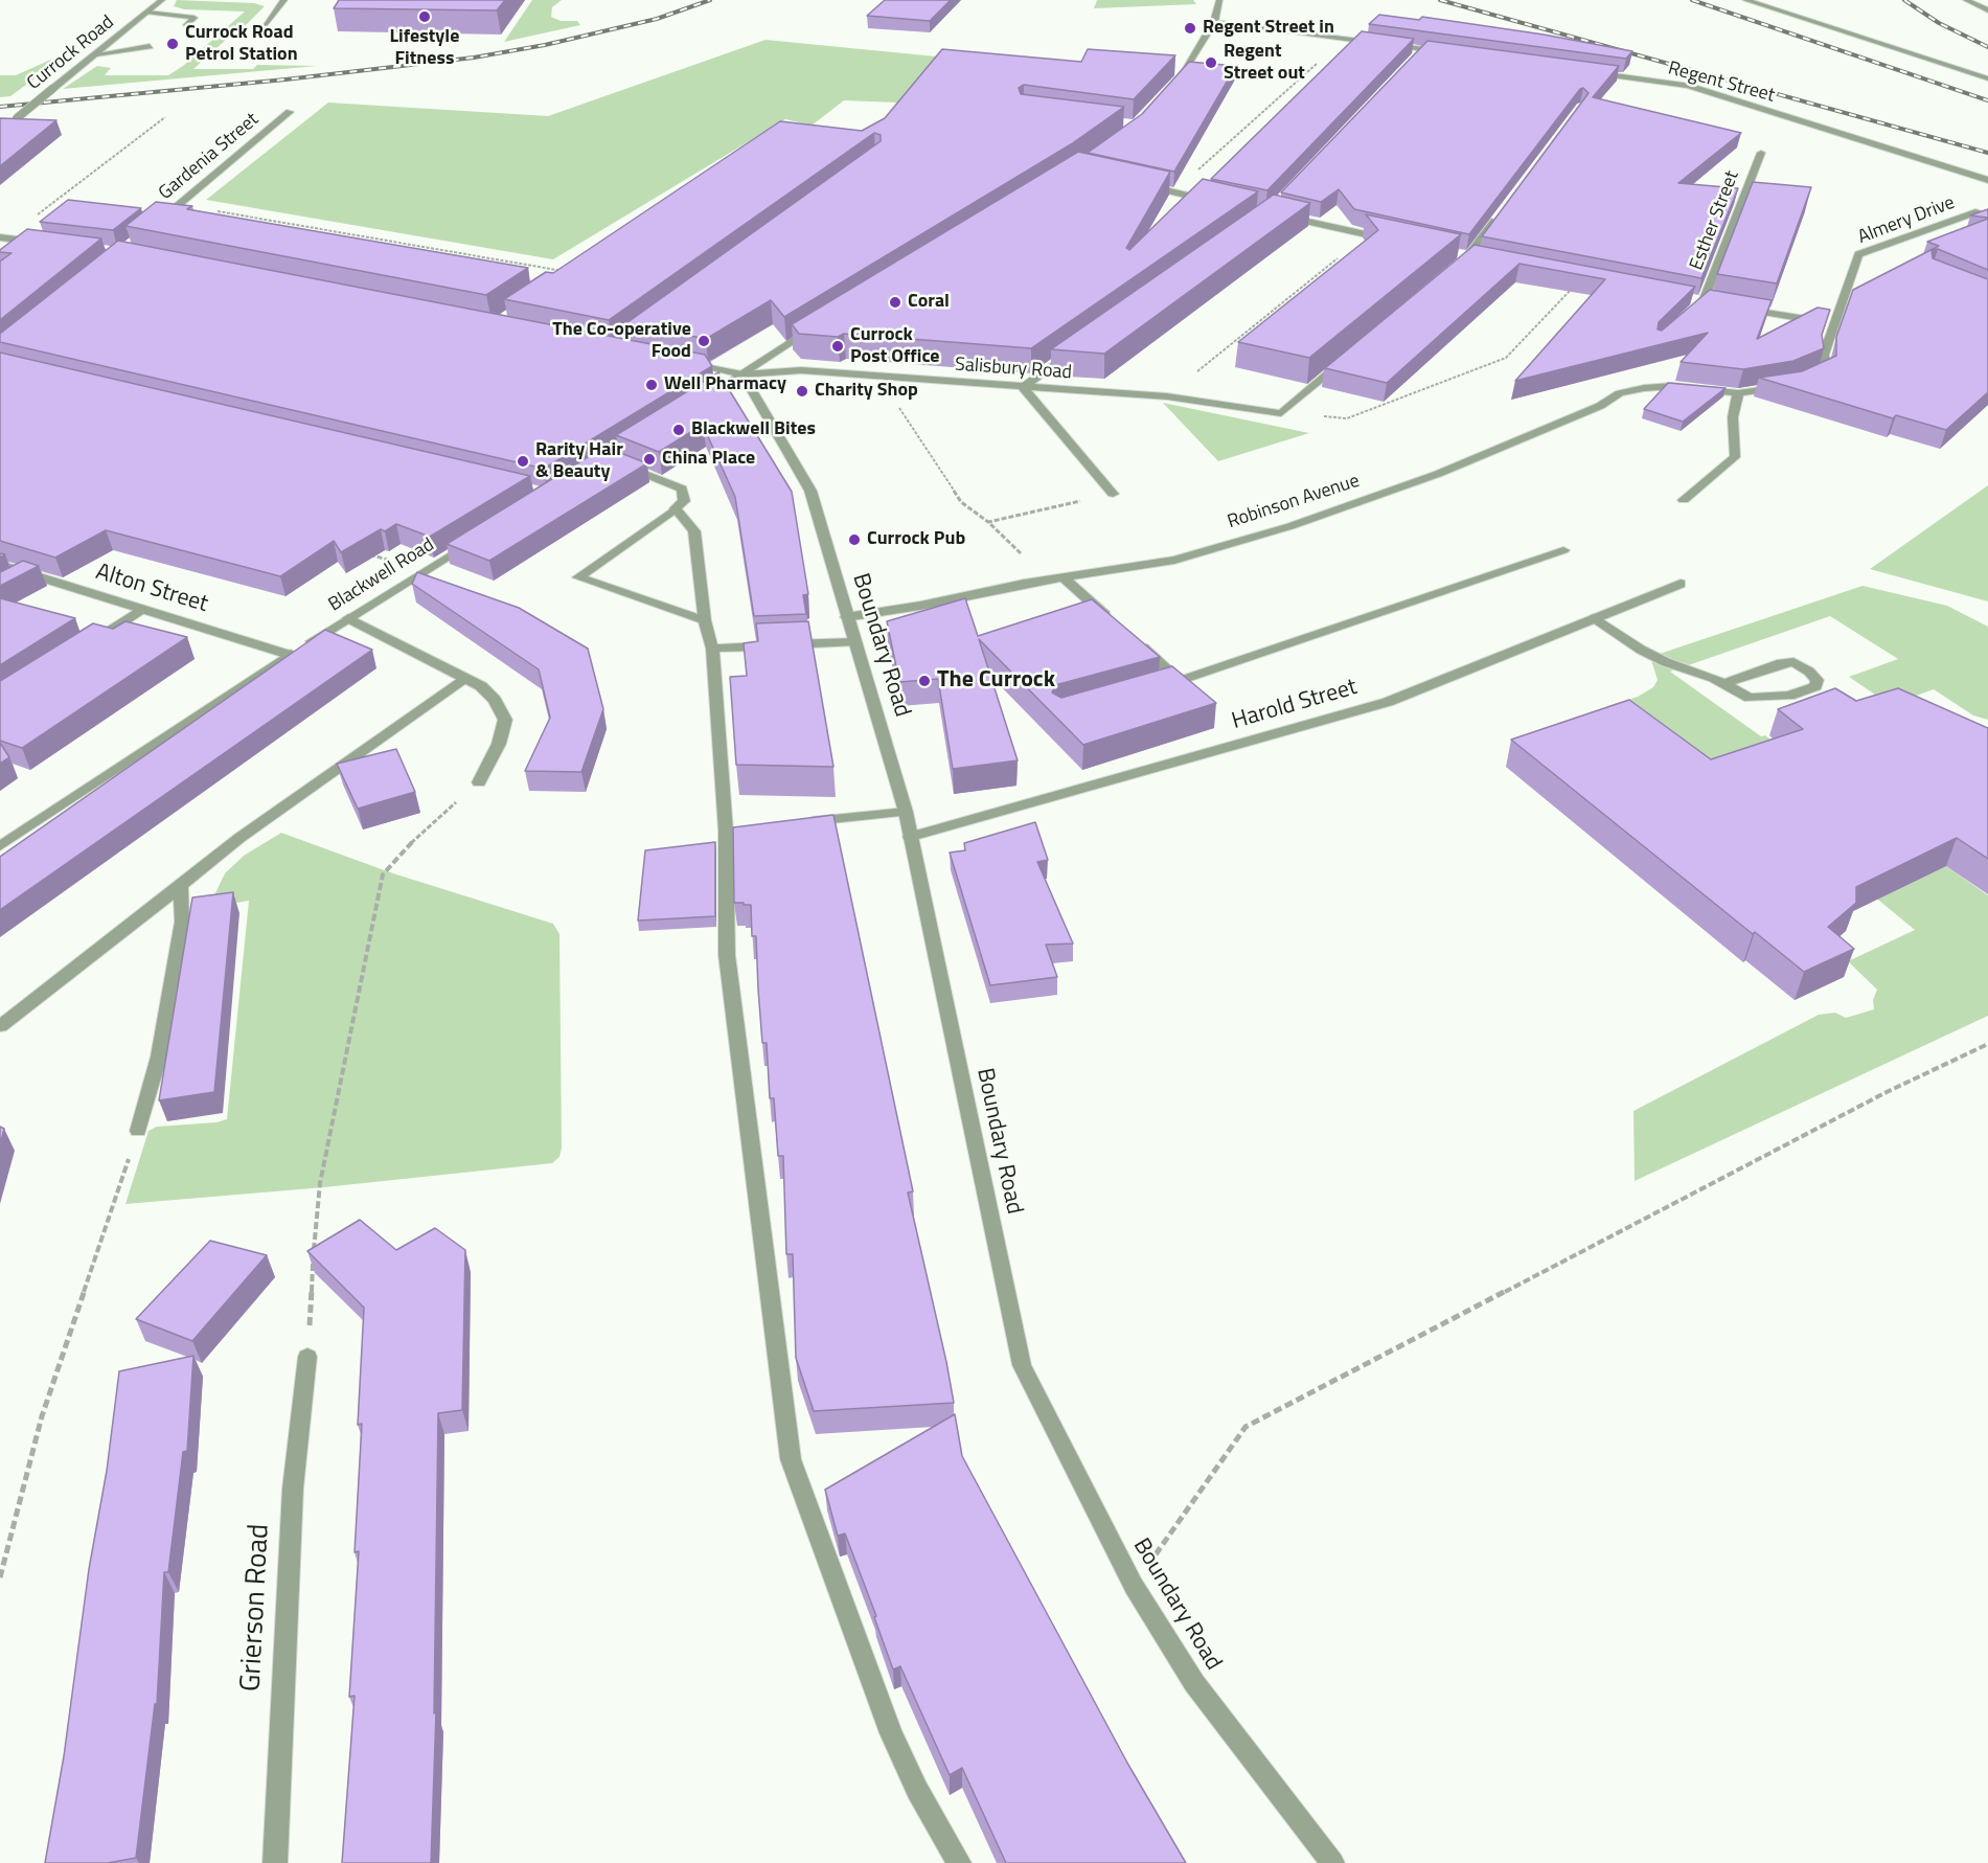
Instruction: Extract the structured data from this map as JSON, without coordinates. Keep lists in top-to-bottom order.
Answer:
{
  "streets": {
    "street": [
      "Currock Road",
      "Regent Street",
      "Gardenia Street",
      "Esther Street",
      "Almery Drive",
      "Salisbury Road",
      "Robinson Avenue",
      "Blackwell Road",
      "Alton Street",
      "Boundary Road",
      "Harold Street",
      "Grierson Road"
    ]
  },
  "crossings": [
    ["Salisbury Road", "Boundary Road"],
    ["Robinson Avenue", "Boundary Road"],
    ["Blackwell Road", "Alton Street"],
    ["Boundary Road", "Harold Street"]
  ],
  "places": [
    "Lifestyle Fitness",
    "Regent Street in",
    "Currock Road Petrol Station",
    "Regent Street out",
    "Coral",
    "The Co-operative Food",
    "Currock Post Office",
    "Well Pharmacy",
    "Charity Shop",
    "Blackwell Bites",
    "China Place",
    "Rarity Hair & Beauty",
    "Currock Pub",
    "The Currock"
  ]
}
